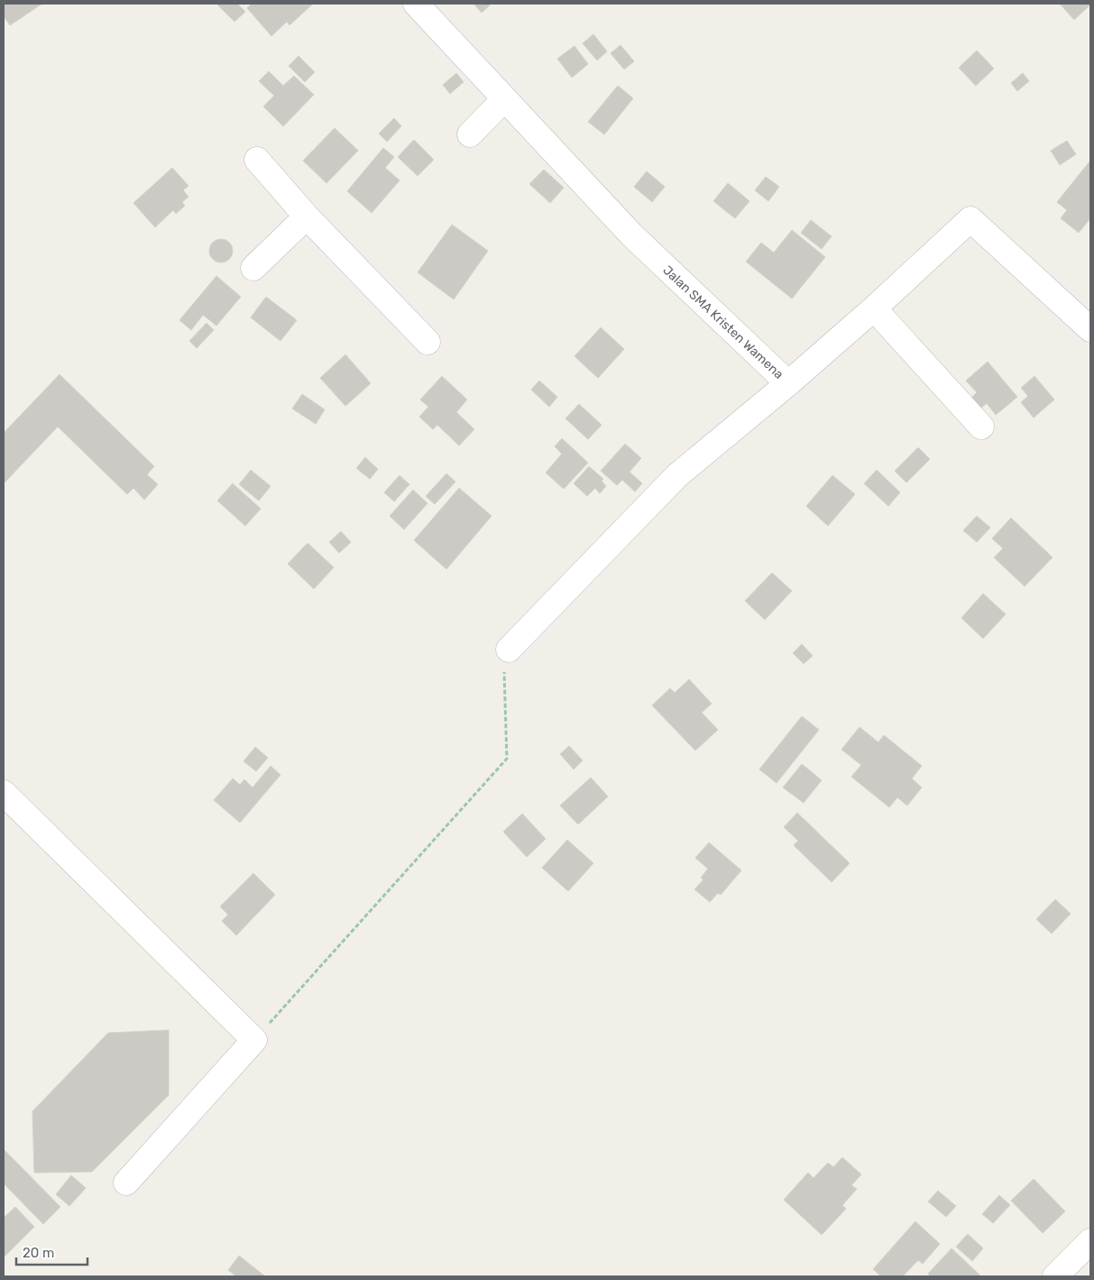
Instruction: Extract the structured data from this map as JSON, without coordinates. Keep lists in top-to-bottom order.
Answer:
{
  "streets": {
    "street": ["Jalan SMA Kristen Wamena"]
  },
  "scale_bar": "20 m"
}
